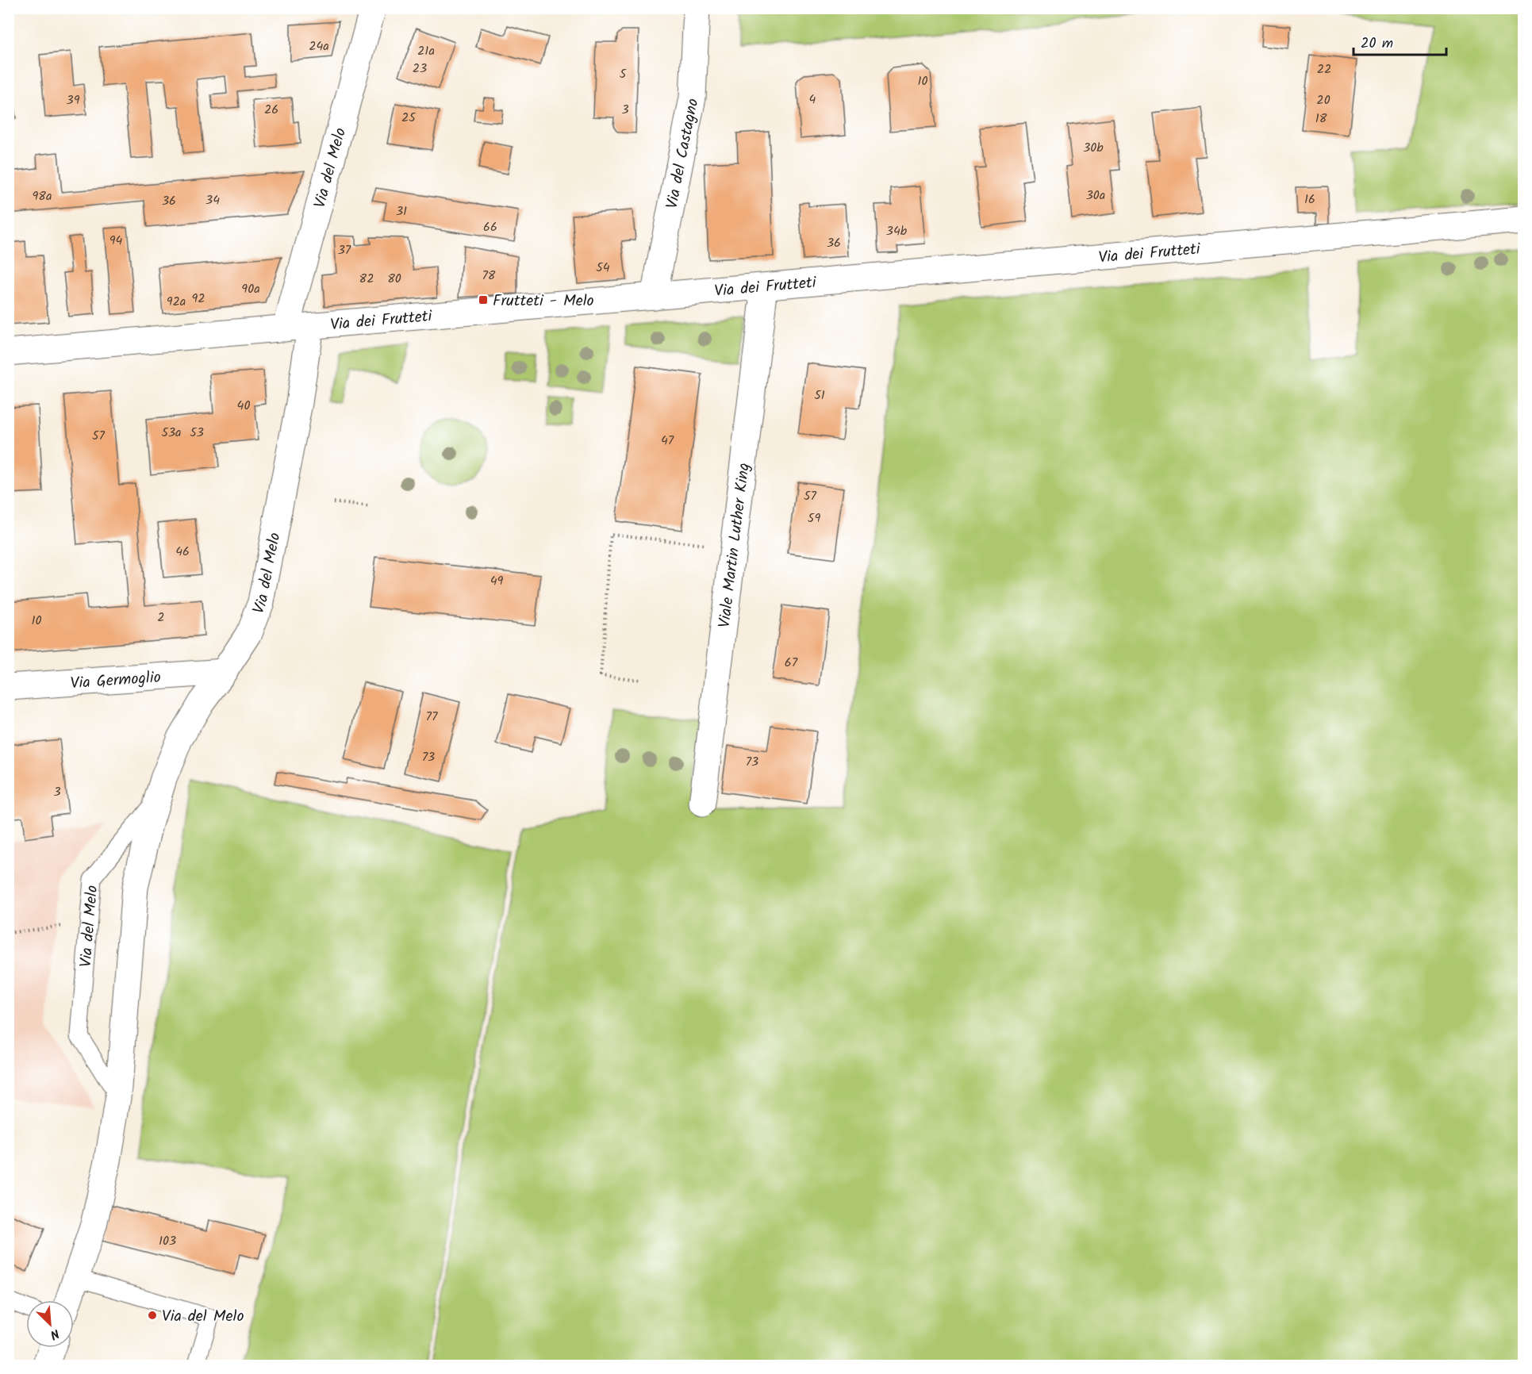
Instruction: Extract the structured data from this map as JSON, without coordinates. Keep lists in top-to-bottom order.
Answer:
{
  "streets": {
    "street": [
      "Via del Castagno",
      "Via del Melo",
      "Via dei Frutteti",
      "Viale Martin Luther King",
      "Via Germoglio"
    ]
  },
  "crossings": [
    ["Via del Castagno", "Via dei Frutteti"],
    ["Via del Melo", "Via dei Frutteti"],
    ["Via del Melo", "Via Germoglio"],
    ["Via dei Frutteti", "Viale Martin Luther King"]
  ],
  "places": {
    "transit": ["Frutteti - Melo"],
    "other": ["Via del Melo"]
  },
  "house_numbers": [
    "24a",
    "21a",
    "23",
    "22",
    "5",
    "10",
    "4",
    "39",
    "20",
    "26",
    "3",
    "25",
    "18",
    "30b",
    "30a",
    "98a",
    "16",
    "34",
    "36",
    "31",
    "66",
    "34b",
    "94",
    "36",
    "37",
    "54",
    "78",
    "82",
    "80",
    "90a",
    "92",
    "92a",
    "51",
    "40",
    "53a",
    "53",
    "57",
    "47",
    "57",
    "59",
    "46",
    "49",
    "2",
    "10",
    "67",
    "77",
    "73",
    "73",
    "3",
    "103"
  ],
  "scale_bar": "20 m",
  "north": "bottom right"
}
